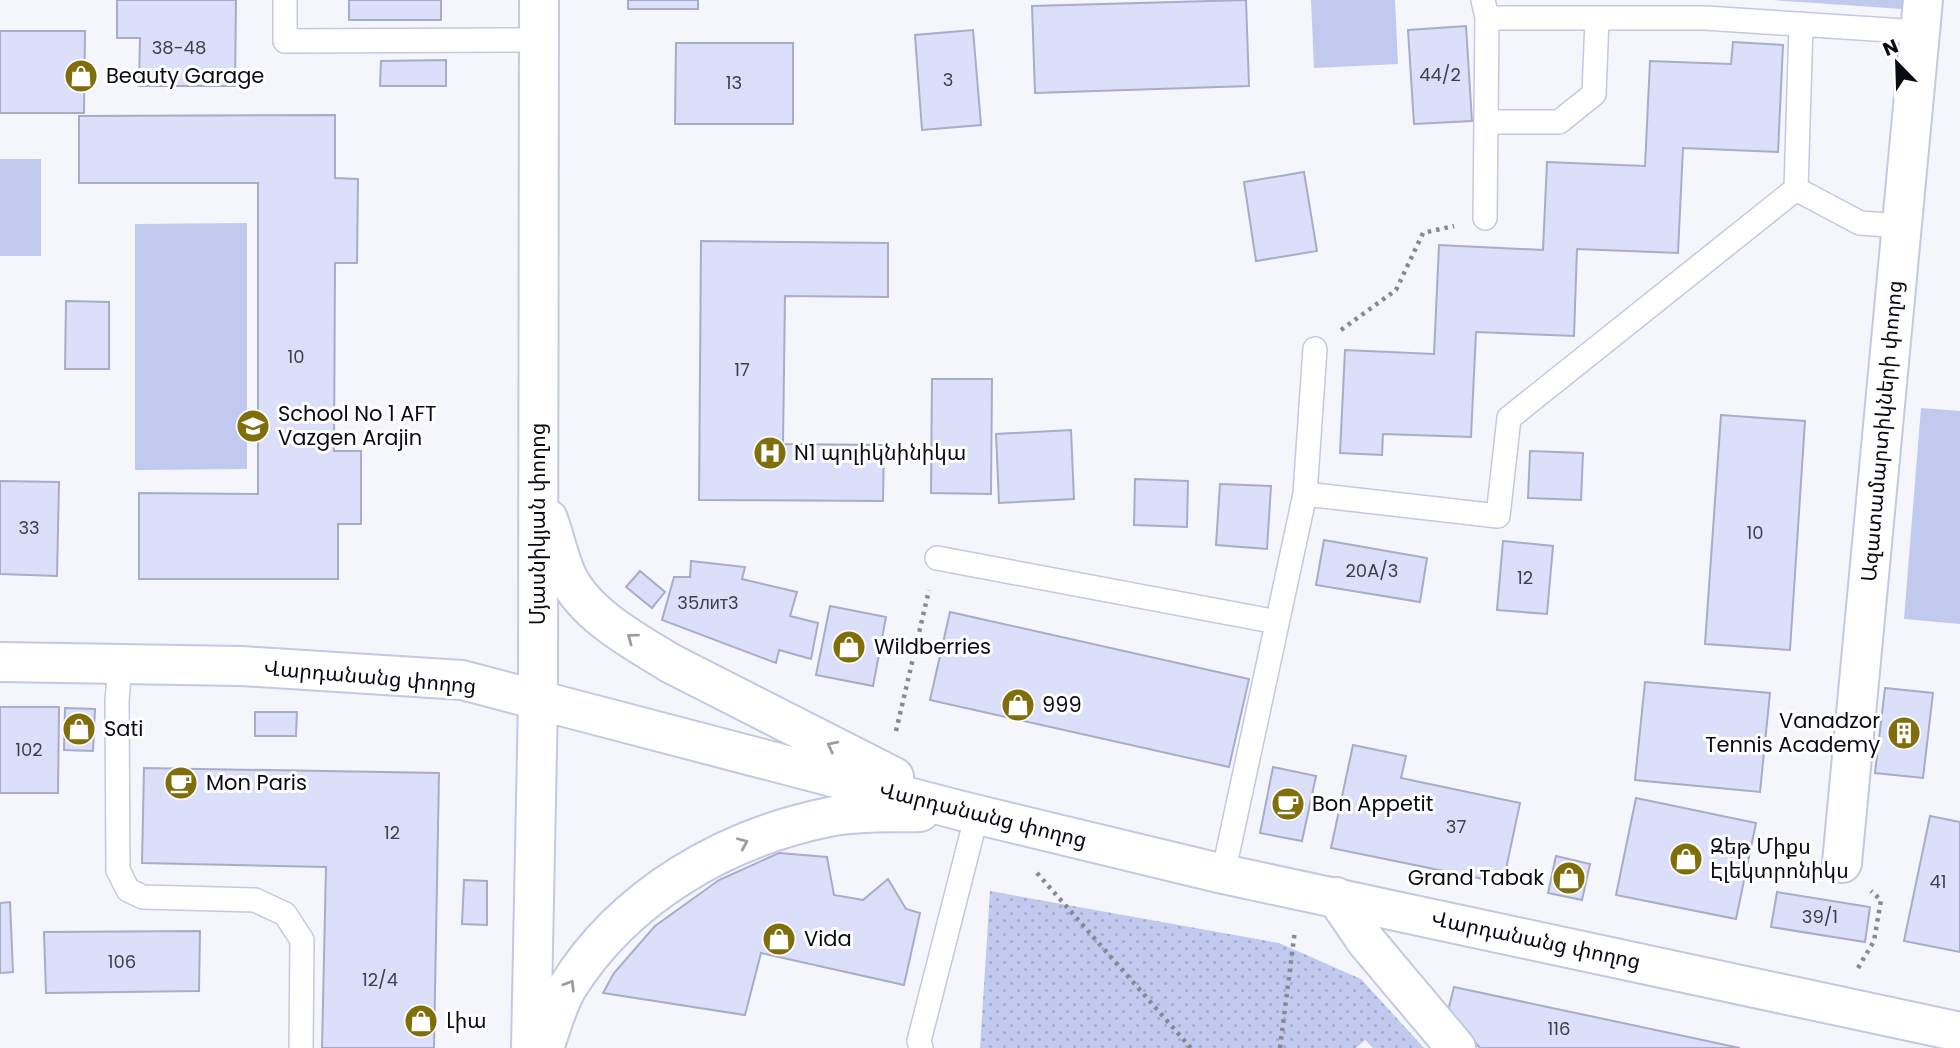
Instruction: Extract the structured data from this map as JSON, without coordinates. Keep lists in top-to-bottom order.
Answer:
{
  "streets": {
    "street": ["Ազատամարտիկների փողոց", "Մյասնիկյան փողոց", "Վարդանանց փողոց"]
  },
  "crossings": [
    ["Մյասնիկյան փողոց", "Վարդանանց փողոց"]
  ],
  "places": {
    "shop": [
      "Beauty Garage",
      "Wildberries",
      "999",
      "Sati",
      "Զեթ Միքս Էլեկտրոնիկս",
      "Grand Tabak",
      "Vida",
      "Լիա"
    ],
    "school or university": ["School No 1 AFT Vazgen Arajin"],
    "hospital": ["N1 պոլիկնինիկա"],
    "building": ["Vanadzor Tennis Academy"],
    "cafe": ["Mon Paris", "Bon Appetit"]
  },
  "house_numbers": [
    "38-48",
    "44/2",
    "3",
    "13",
    "10",
    "17",
    "33",
    "10",
    "20A/3",
    "12",
    "35лит3",
    "102",
    "37",
    "12",
    "41",
    "39/1",
    "106",
    "12/4",
    "116"
  ],
  "north": "top left"
}
